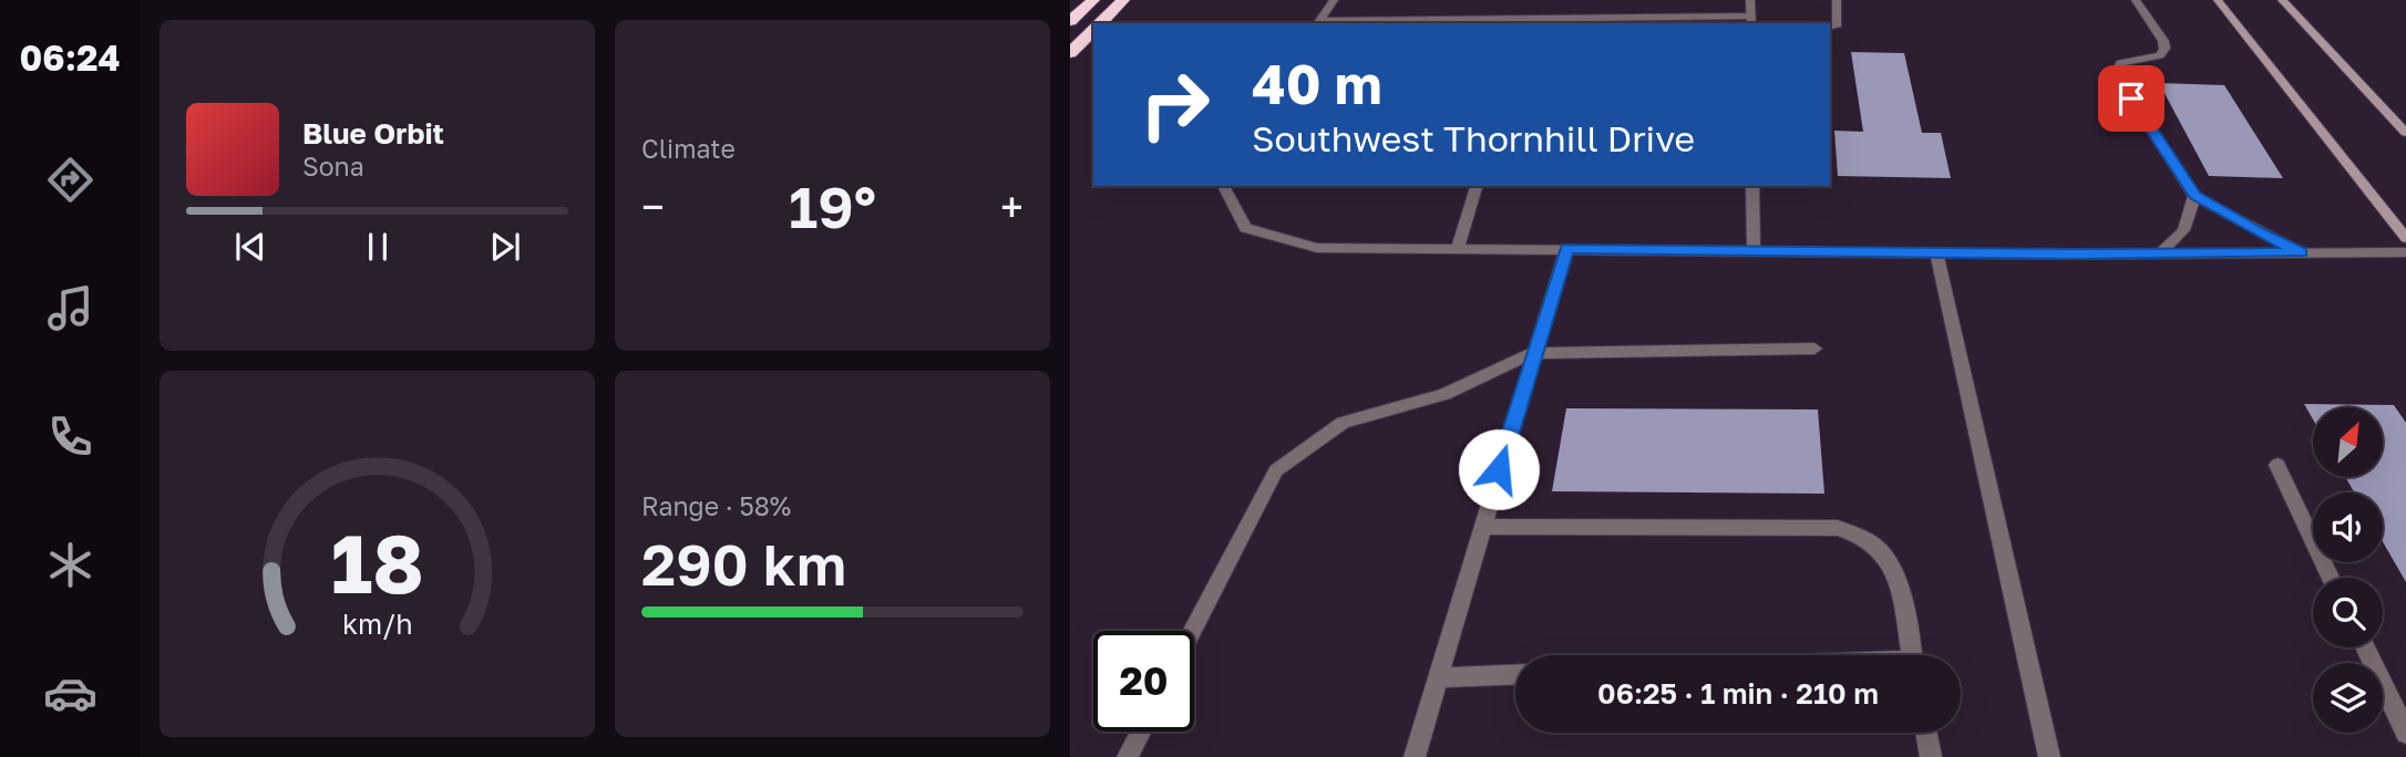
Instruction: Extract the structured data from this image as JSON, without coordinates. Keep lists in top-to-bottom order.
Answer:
{
  "north": "top right",
  "page": {
    "tabs": "06:24",
    "tile": [
      "Climate",
      ["Range · 58%", "290 km"]
    ],
    "turn": ["40 m", "Southwest Thornhill Drive"],
    "song": ["Blue Orbit", "Sona"],
    "heat": ["−", "19°", "+"],
    "limit": "20",
    "trip": "06:25 · 1 min · 210 m",
    "gauge": ["18", "km/h"]
  }
}
